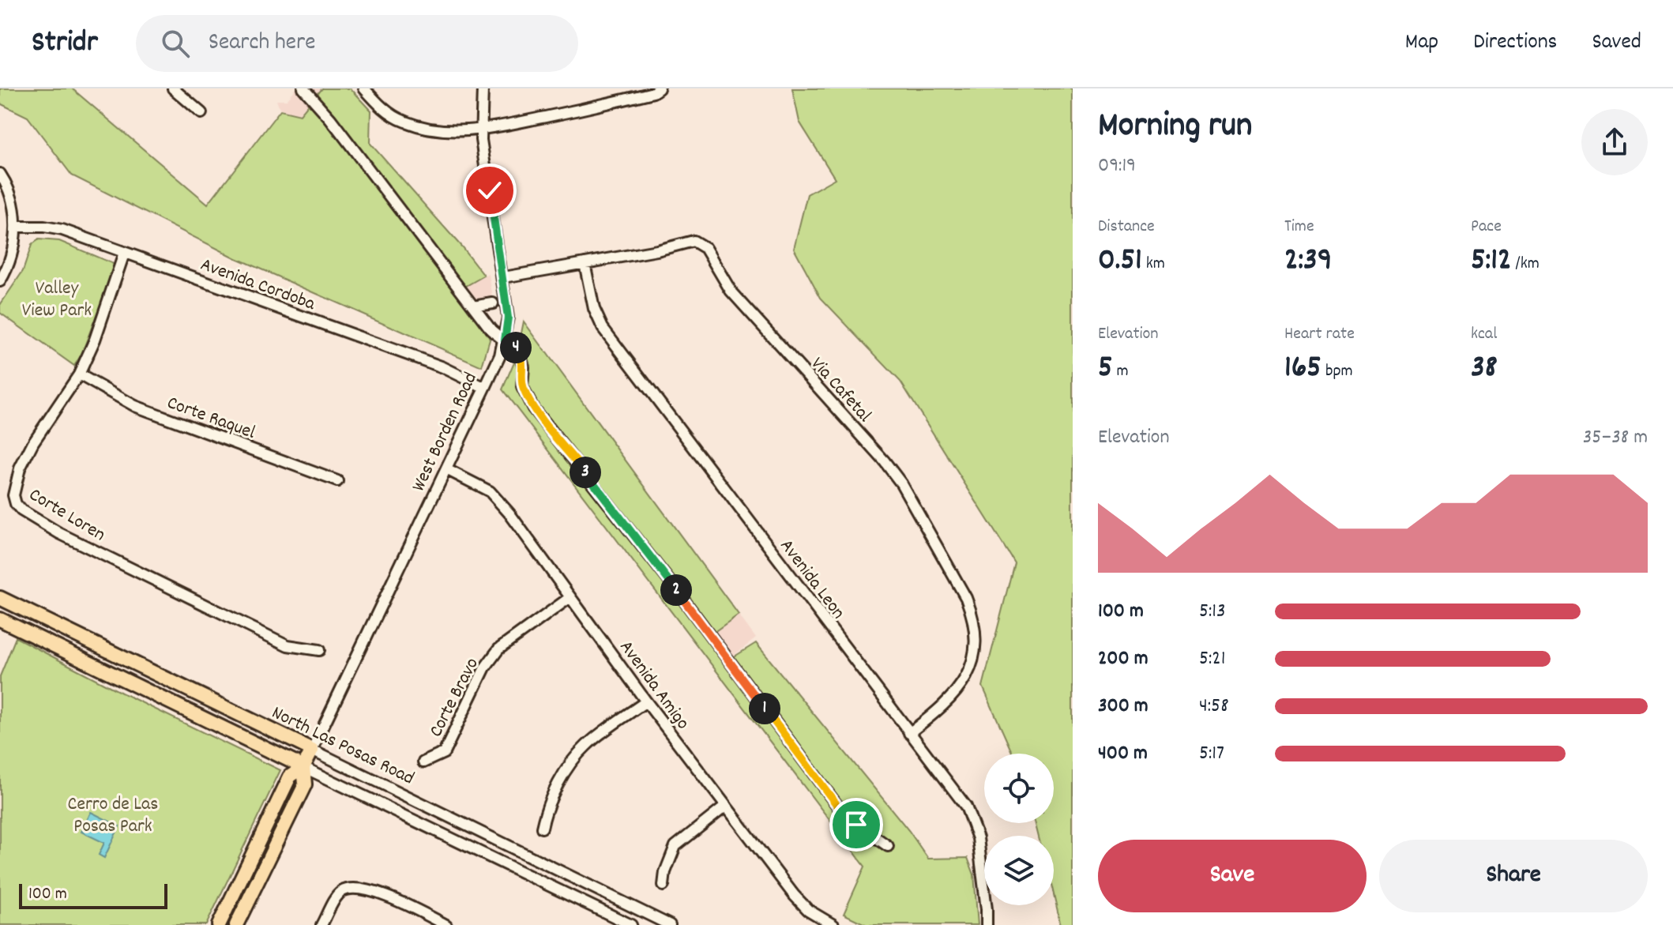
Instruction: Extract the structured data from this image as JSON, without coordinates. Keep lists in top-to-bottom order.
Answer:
{
  "streets": {
    "main road": ["West Borden Road", "North Las Posas Road"],
    "street": [
      "Avenida Cordoba",
      "Via Cafetal",
      "Corte Raquel",
      "Corte Loren",
      "Avenida Leon",
      "Avenida Amigo",
      "Corte Bravo"
    ]
  },
  "crossings": [
    ["Avenida Cordoba", "West Borden Road"],
    ["Avenida Cordoba", "Corte Loren"],
    ["Via Cafetal", "West Borden Road"],
    ["Via Cafetal", "Avenida Leon"],
    ["Corte Raquel", "Corte Loren"],
    ["West Borden Road", "Avenida Amigo"],
    ["West Borden Road", "North Las Posas Road"],
    ["Avenida Amigo", "Corte Bravo"]
  ],
  "parks": ["Valley View Park", "Cerro de Las Posas Park"],
  "scale_bar": "100 m",
  "page": {
    "header": "Stridr",
    "search": "Search here",
    "nav": ["Map", "Directions", "Saved"],
    "heading": ["Morning run", "09:19"],
    "stats": [
      ["Distance", "0.51 km"],
      ["Time", "2:39"],
      ["Pace", "5:12 /km"],
      ["Elevation", "5 m"],
      ["Heart rate", "165 bpm"],
      ["kcal", "38"]
    ],
    "pins": [
      "4",
      "3",
      "2",
      "1"
    ],
    "chart": ["Elevation", "35–38 m"],
    "list": [
      {
        "name": "100 m",
        "note": "5:13"
      },
      {
        "name": "200 m",
        "note": "5:21"
      },
      {
        "name": "300 m",
        "note": "4:58"
      },
      {
        "name": "400 m",
        "note": "5:17"
      }
    ],
    "buttons": ["Save", "Share"],
    "scale": "100 m"
  }
}
